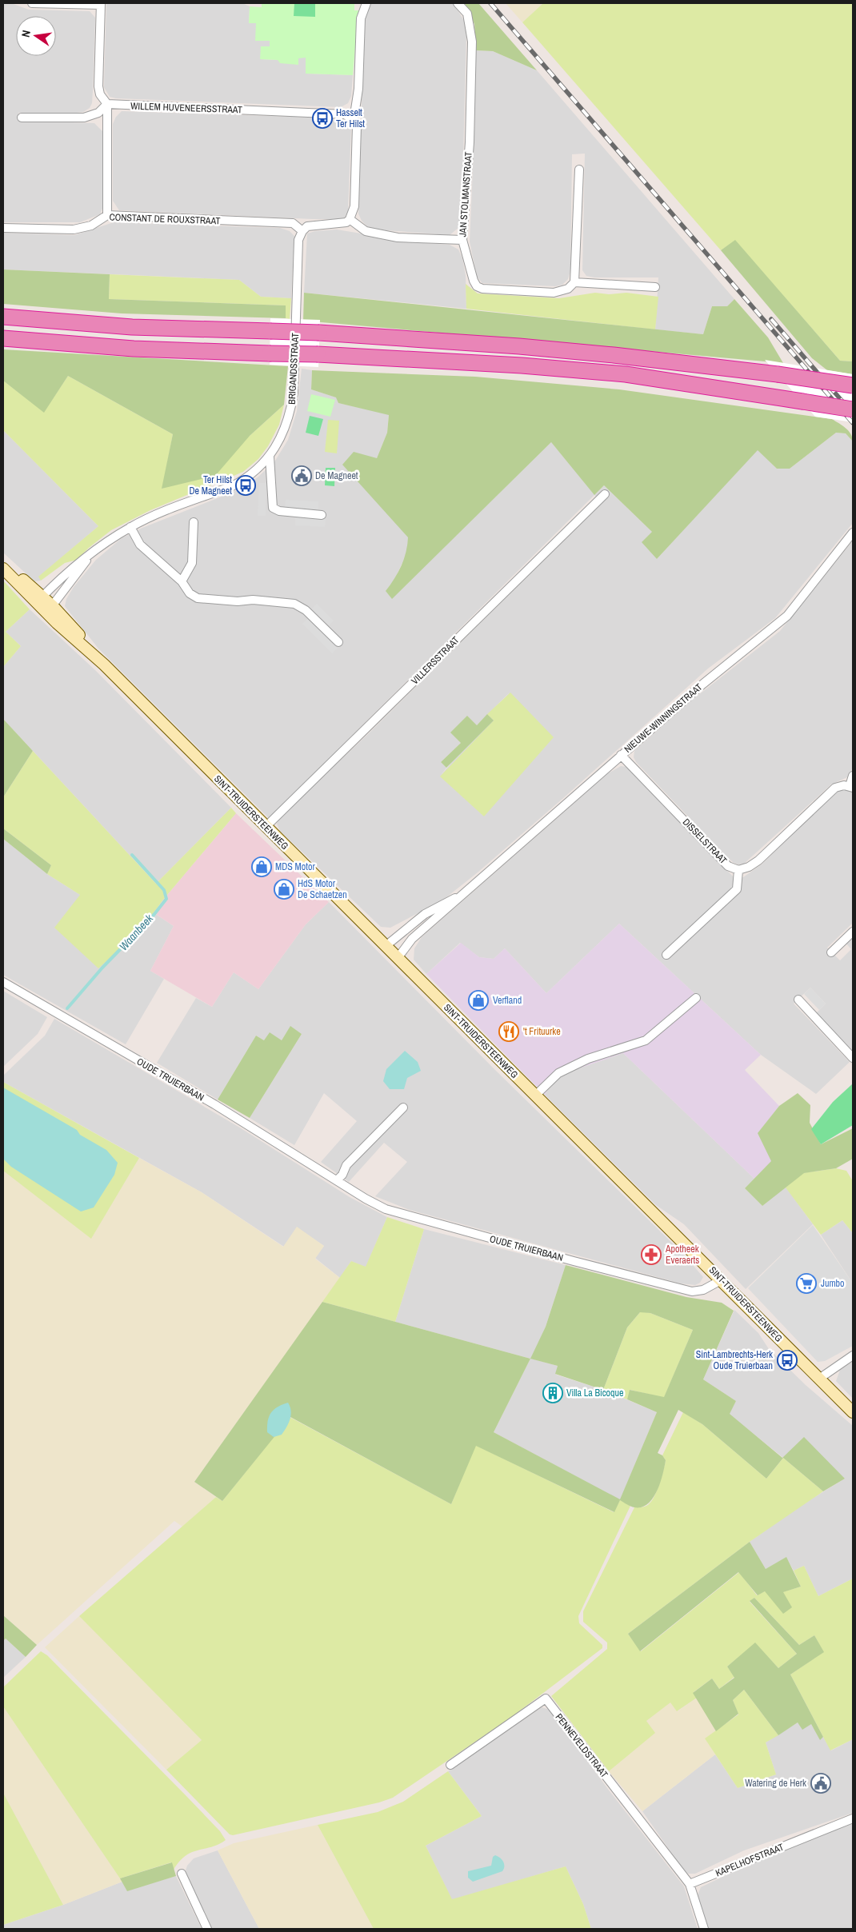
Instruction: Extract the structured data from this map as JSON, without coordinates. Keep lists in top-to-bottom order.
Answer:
{
  "streets": {
    "main road": ["SINT-TRUIDERSTEENWEG"],
    "street": [
      "WILLEM HUVENEERSSTRAAT",
      "JAN STOLMANSTRAAT",
      "CONSTANT DE ROUXSTRAAT",
      "BRIGANDSSTRAAT",
      "VILLERSSTRAAT",
      "NIEUWE-WINNINGSTRAAT",
      "DISSELSTRAAT",
      "OUDE TRUIERBAAN",
      "PENNEVELDSTRAAT",
      "KAPELHOFSTRAAT"
    ]
  },
  "crossings": [
    ["CONSTANT DE ROUXSTRAAT", "BRIGANDSSTRAAT"],
    ["BRIGANDSSTRAAT", "SINT-TRUIDERSTEENWEG"],
    ["VILLERSSTRAAT", "SINT-TRUIDERSTEENWEG"],
    ["NIEUWE-WINNINGSTRAAT", "SINT-TRUIDERSTEENWEG"],
    ["NIEUWE-WINNINGSTRAAT", "DISSELSTRAAT"],
    ["SINT-TRUIDERSTEENWEG", "OUDE TRUIERBAAN"],
    ["PENNEVELDSTRAAT", "KAPELHOFSTRAAT"]
  ],
  "water": ["Waanbeek"],
  "places": {
    "bus stop": ["Hasselt Ter Hilst", "Ter Hilst De Magneet", "Sint-Lambrechts-Herk Oude Truierbaan"],
    "public building": ["De Magneet", "Watering de Herk"],
    "shop": ["MDS Motor", "HdS Motor De Schaetzen", "Verfland"],
    "restaurant": ["'t Frituurke"],
    "pharmacy": ["Apotheek Everaerts"],
    "supermarket": ["Jumbo"],
    "building": ["Villa La Bicoque"]
  },
  "north": "left"
}
